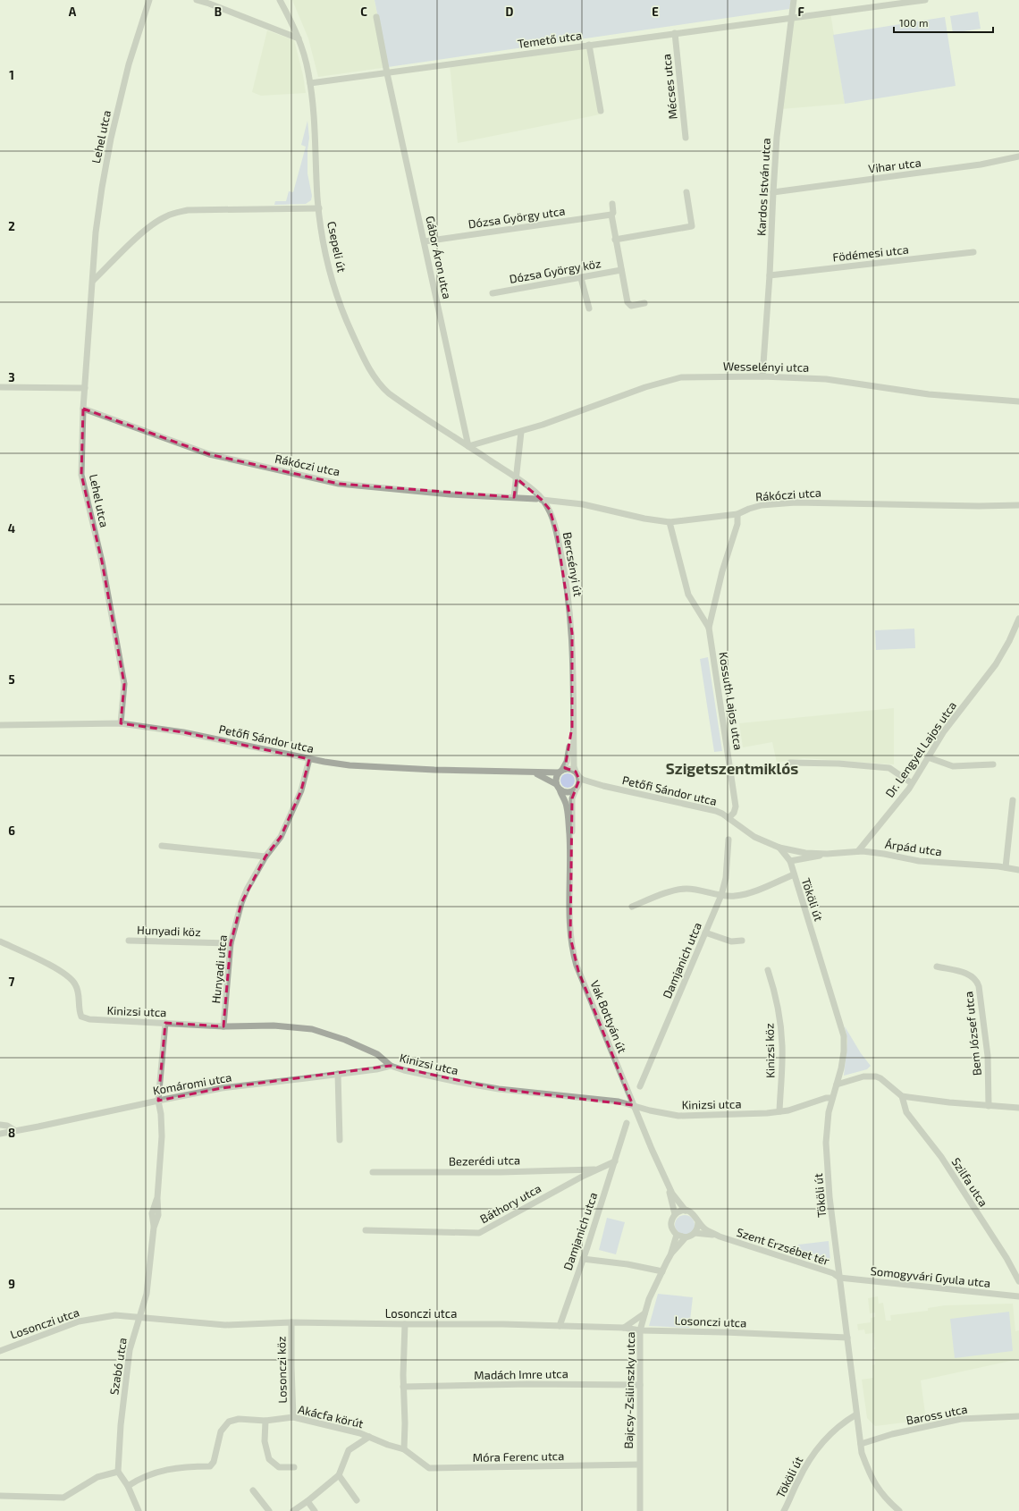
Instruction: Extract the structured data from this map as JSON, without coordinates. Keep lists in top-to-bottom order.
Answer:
{
  "streets": {
    "street": [
      "Temető utca",
      "Mécses utca",
      "Lehel utca",
      "Vihar utca",
      "Kardos István utca",
      "Dózsa György utca",
      "Csepeli út",
      "Födémesi utca",
      "Gábor Áron utca",
      "Dózsa György köz",
      "Wesselényi utca",
      "Rákóczi utca",
      "Bercsényi út",
      "Kossuth Lajos utca",
      "Petőfi Sándor utca",
      "Dr. Lengyel Lajos utca",
      "Árpád utca",
      "Tököli út",
      "Hunyadi köz",
      "Damjanich utca",
      "Hunyadi utca",
      "Kinizsi utca",
      "Vak Bottyán út",
      "Bem József utca",
      "Kinizsi köz",
      "Komáromi utca",
      "Bezerédi utca",
      "Szilfa utca",
      "Báthory utca",
      "Szent Erzsébet tér",
      "Somogyvári Gyula utca",
      "Losonczi utca",
      "Szabó utca",
      "Losonczi köz",
      "Madách Imre utca",
      "Bajcsy-Zsilinszky utca",
      "Baross utca",
      "Akácfa körút",
      "Móra Ferenc utca"
    ]
  },
  "crossings": [
    ["Temető utca", "Mécses utca"],
    ["Temető utca", "Kardos István utca"],
    ["Temető utca", "Csepeli út"],
    ["Temető utca", "Gábor Áron utca"],
    ["Lehel utca", "Rákóczi utca"],
    ["Lehel utca", "Petőfi Sándor utca"],
    ["Vihar utca", "Kardos István utca"],
    ["Kardos István utca", "Födémesi utca"],
    ["Kardos István utca", "Wesselényi utca"],
    ["Dózsa György utca", "Gábor Áron utca"],
    ["Csepeli út", "Gábor Áron utca"],
    ["Csepeli út", "Wesselényi utca"],
    ["Csepeli út", "Bercsényi út"],
    ["Gábor Áron utca", "Wesselényi utca"],
    ["Gábor Áron utca", "Bercsényi út"],
    ["Wesselényi utca", "Bercsényi út"],
    ["Rákóczi utca", "Bercsényi út"],
    ["Rákóczi utca", "Kossuth Lajos utca"],
    ["Bercsényi út", "Petőfi Sándor utca"],
    ["Bercsényi út", "Vak Bottyán út"],
    ["Kossuth Lajos utca", "Petőfi Sándor utca"],
    ["Kossuth Lajos utca", "Árpád utca"],
    ["Petőfi Sándor utca", "Árpád utca"],
    ["Petőfi Sándor utca", "Hunyadi utca"],
    ["Petőfi Sándor utca", "Vak Bottyán út"],
    ["Dr. Lengyel Lajos utca", "Árpád utca"],
    ["Árpád utca", "Tököli út"],
    ["Tököli út", "Kinizsi utca"],
    ["Tököli út", "Szent Erzsébet tér"],
    ["Tököli út", "Somogyvári Gyula utca"],
    ["Tököli út", "Losonczi utca"],
    ["Hunyadi köz", "Hunyadi utca"],
    ["Damjanich utca", "Báthory utca"],
    ["Damjanich utca", "Losonczi utca"],
    ["Hunyadi utca", "Kinizsi utca"],
    ["Kinizsi utca", "Vak Bottyán út"],
    ["Kinizsi utca", "Kinizsi köz"],
    ["Kinizsi utca", "Komáromi utca"],
    ["Kinizsi utca", "Szabó utca"],
    ["Vak Bottyán út", "Szent Erzsébet tér"],
    ["Vak Bottyán út", "Bajcsy-Zsilinszky utca"],
    ["Komáromi utca", "Szabó utca"],
    ["Bezerédi utca", "Báthory utca"],
    ["Szent Erzsébet tér", "Somogyvári Gyula utca"],
    ["Szent Erzsébet tér", "Bajcsy-Zsilinszky utca"],
    ["Losonczi utca", "Szabó utca"],
    ["Losonczi utca", "Losonczi köz"],
    ["Losonczi utca", "Bajcsy-Zsilinszky utca"],
    ["Losonczi köz", "Akácfa körút"],
    ["Madách Imre utca", "Bajcsy-Zsilinszky utca"],
    ["Bajcsy-Zsilinszky utca", "Móra Ferenc utca"],
    ["Akácfa körút", "Móra Ferenc utca"]
  ],
  "districts": ["Szigetszentmiklós"],
  "scale_bar": "100 m",
  "grid": {
    "columns": [
      "A",
      "B",
      "C",
      "D",
      "E",
      "F"
    ],
    "rows": [
      "1",
      "2",
      "3",
      "4",
      "5",
      "6",
      "7",
      "8",
      "9"
    ]
  }
}
